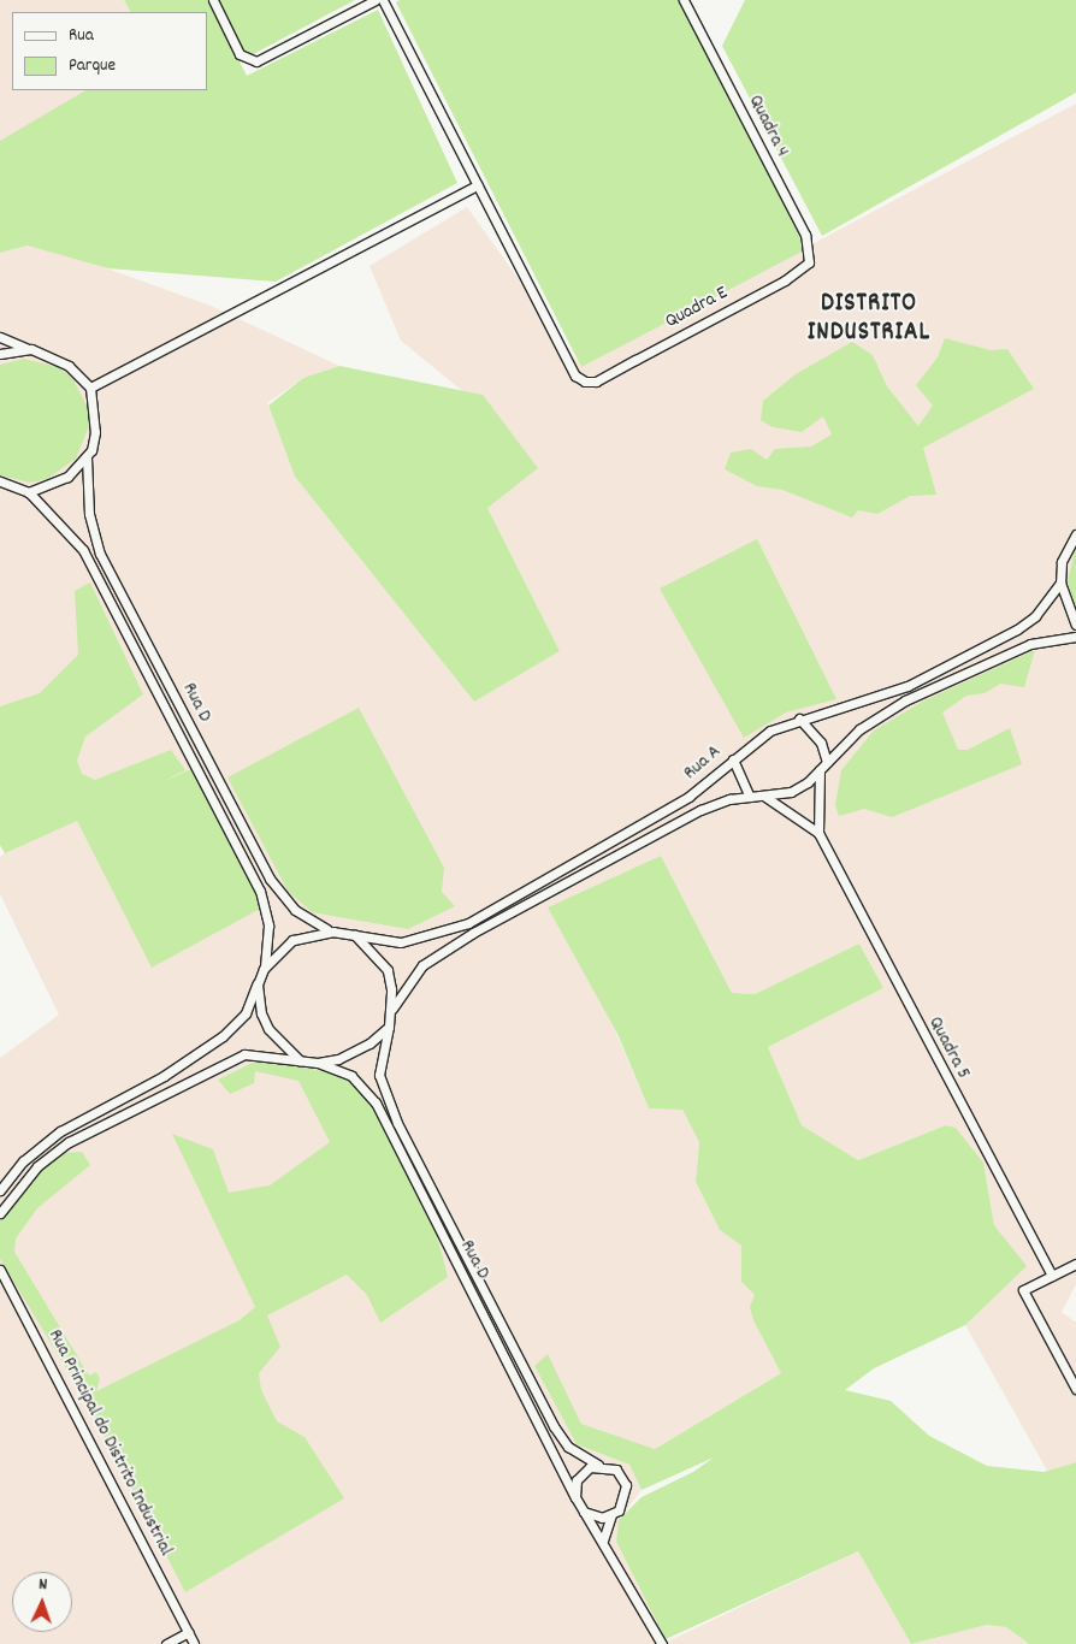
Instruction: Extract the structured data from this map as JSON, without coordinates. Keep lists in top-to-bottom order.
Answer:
{
  "streets": {
    "street": [
      "Quadra 4",
      "Quadra E",
      "Rua D",
      "Rua A",
      "Quadra 5",
      "Rua Principal do Distrito Industrial"
    ]
  },
  "crossings": [
    ["Quadra 4", "Quadra E"],
    ["Rua D", "Rua A"],
    ["Rua A", "Quadra 5"]
  ],
  "districts": ["DISTRITO INDUSTRIAL"],
  "legend": ["Rua", "Parque"],
  "north": "top"
}
